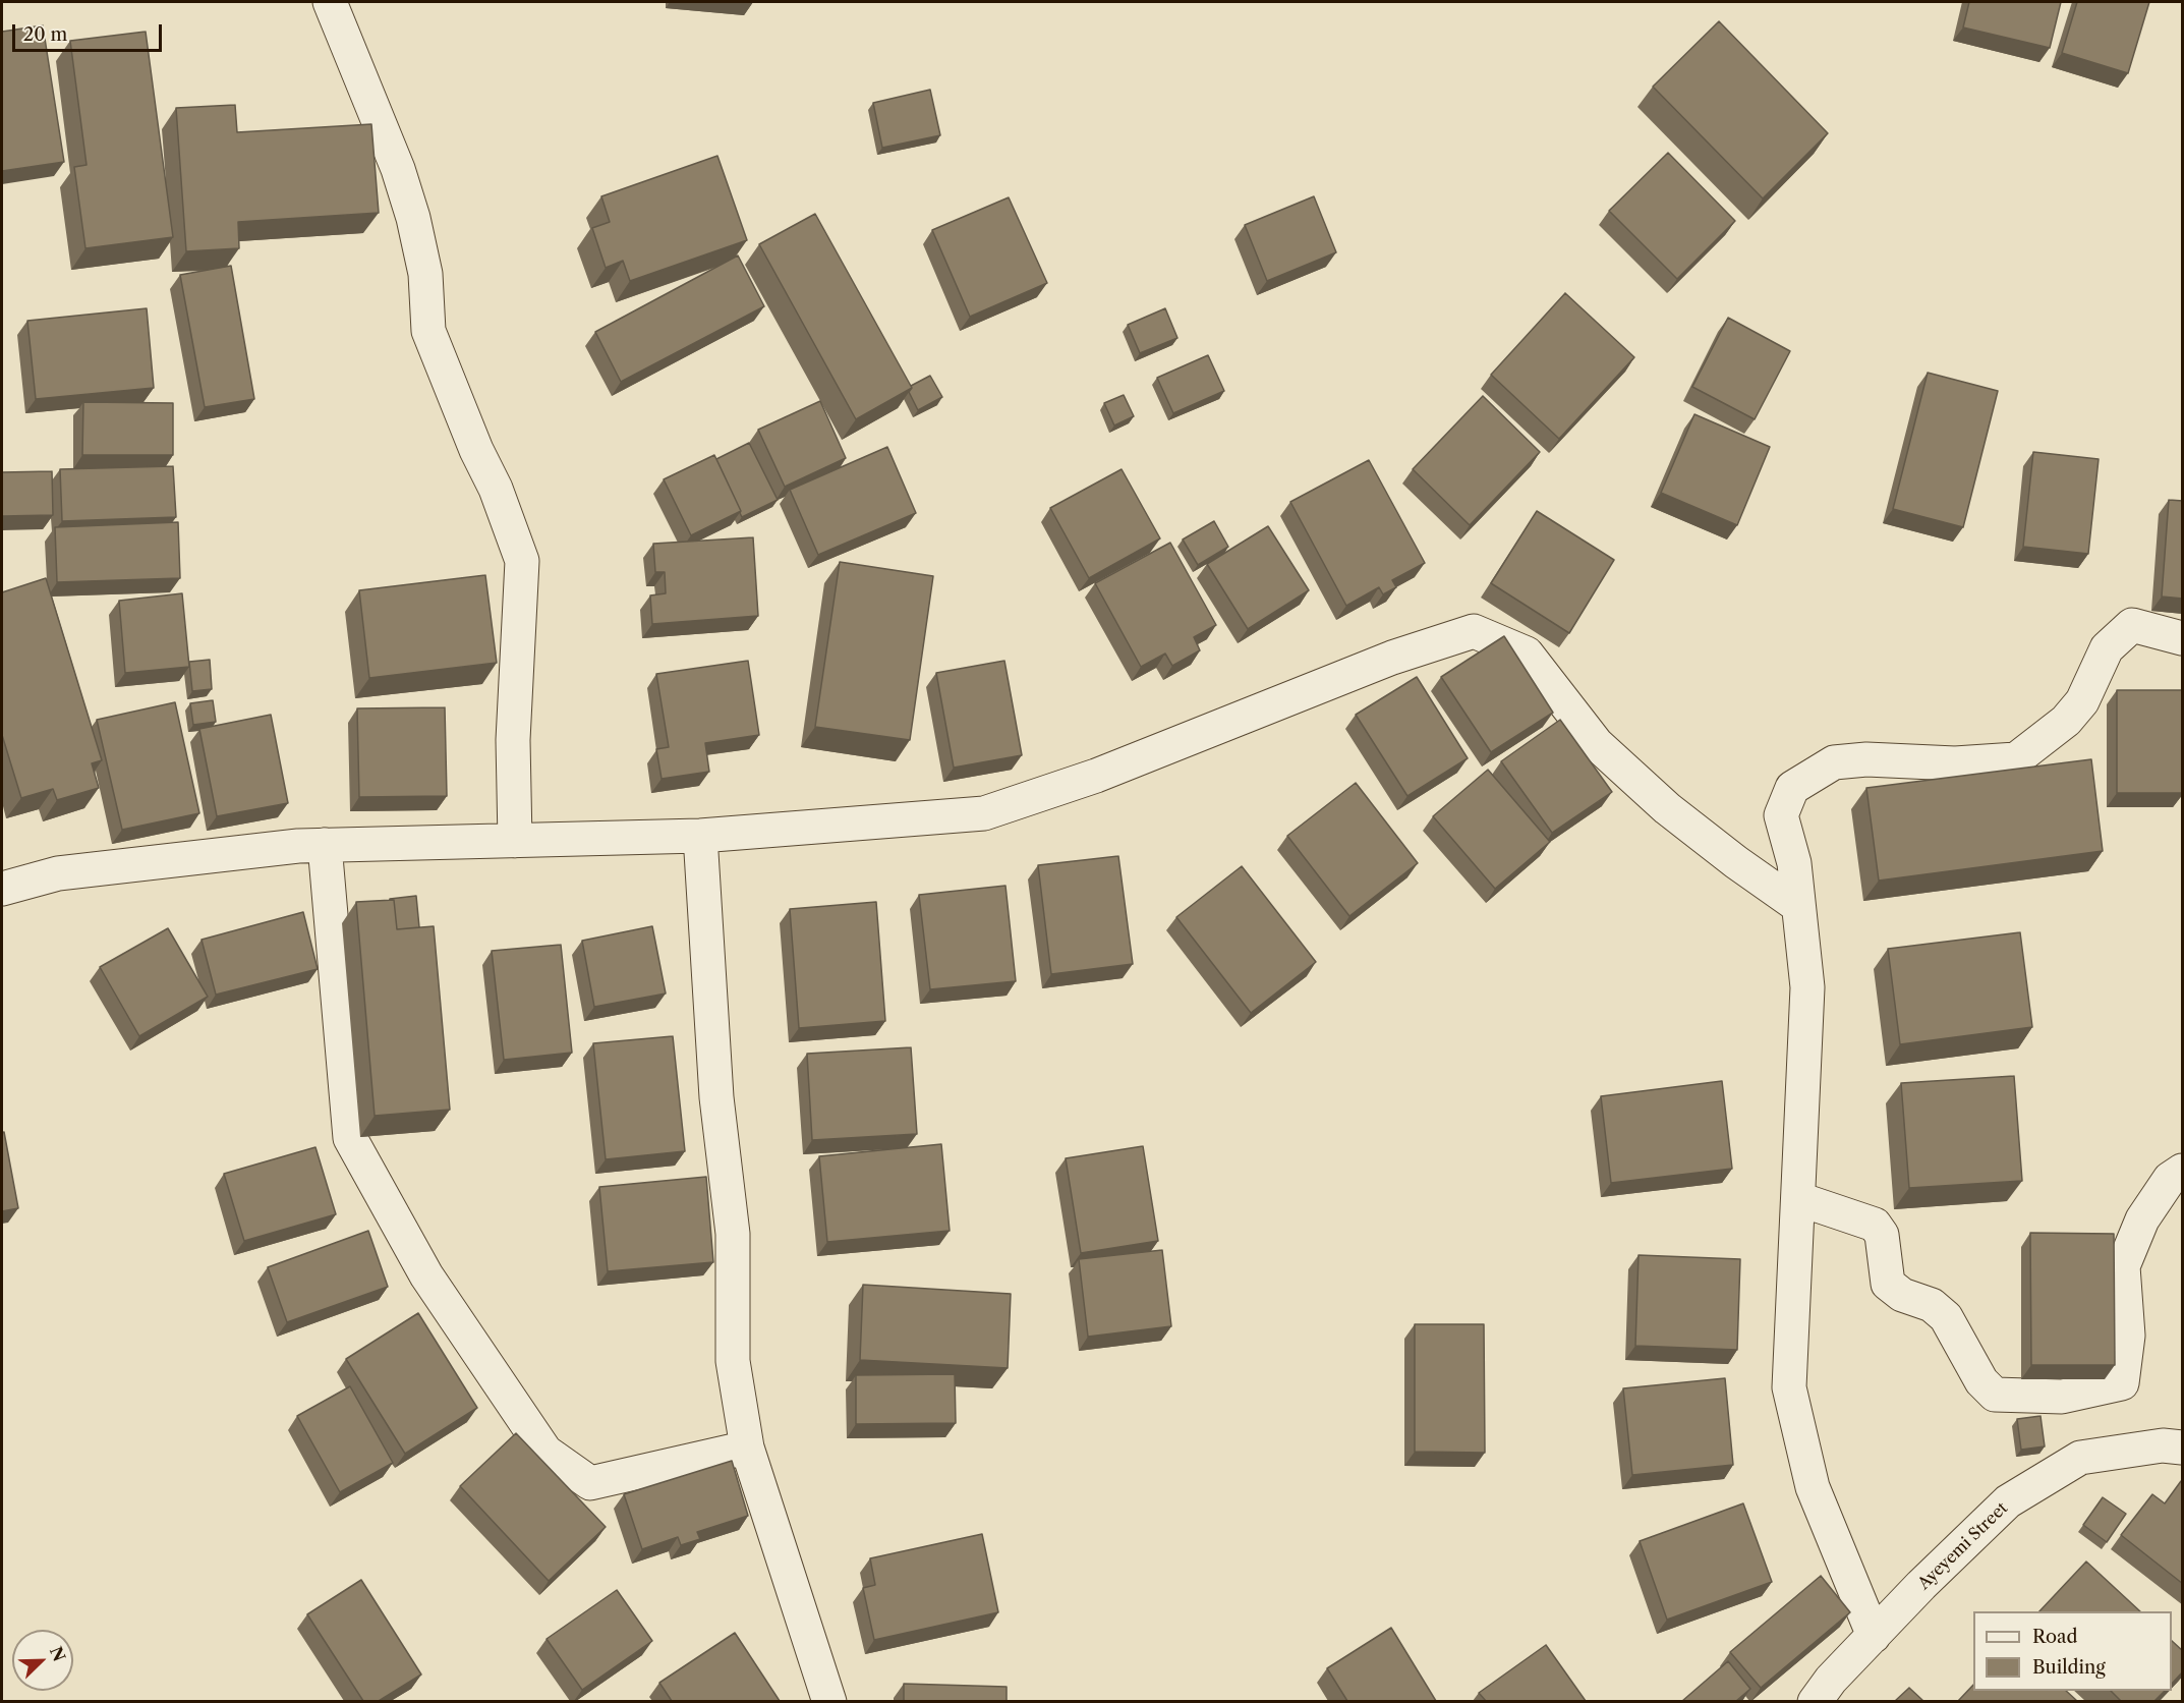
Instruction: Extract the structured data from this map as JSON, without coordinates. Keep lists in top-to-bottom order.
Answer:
{
  "streets": {
    "street": ["Ayeyemi Street"]
  },
  "legend": ["Road", "Building"],
  "scale_bar": "20 m",
  "north": "top right"
}
